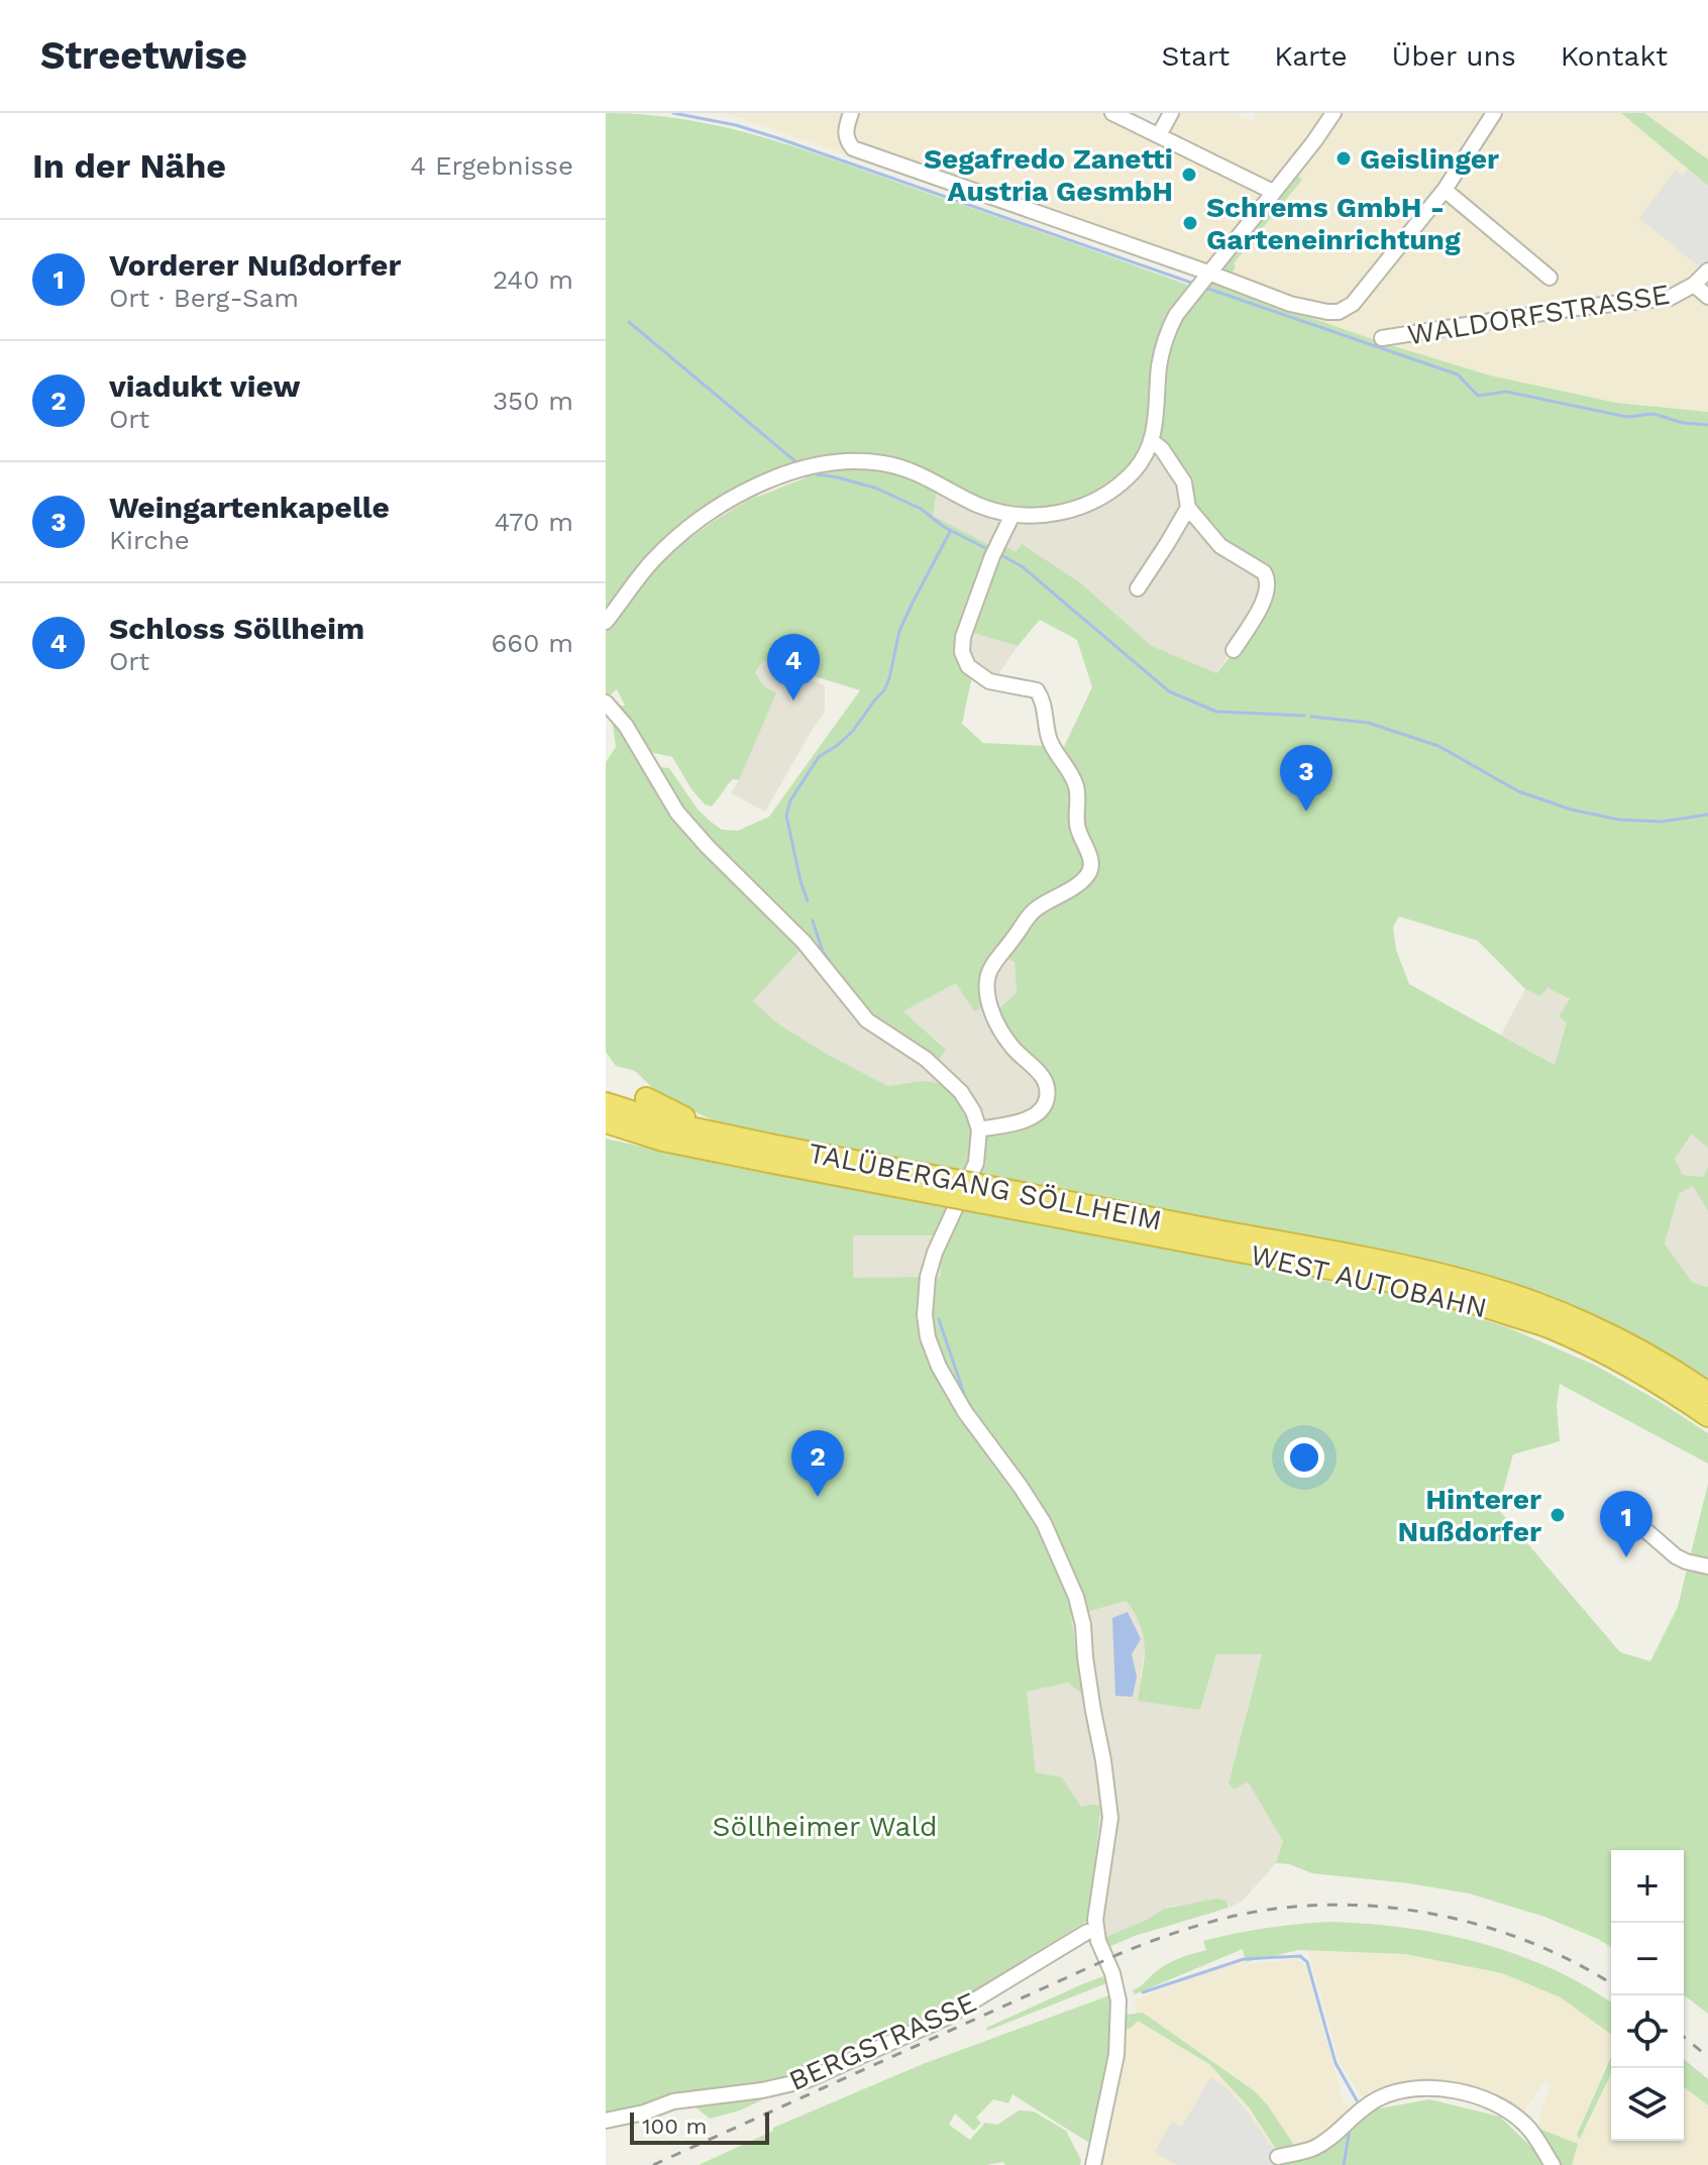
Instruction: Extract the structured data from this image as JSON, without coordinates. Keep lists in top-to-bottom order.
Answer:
{
  "streets": {
    "highway": ["TALÜBERGANG SÖLLHEIM", "WEST AUTOBAHN"],
    "street": ["WALDORFSTRASSE", "BERGSTRASSE"]
  },
  "crossings": [
    ["TALÜBERGANG SÖLLHEIM", "WEST AUTOBAHN"]
  ],
  "parks": ["Söllheimer Wald"],
  "places": [
    "Geislinger",
    "Segafredo Zanetti Austria GesmbH",
    "Schrems GmbH - Garteneinrichtung",
    "Hinterer Nußdorfer"
  ],
  "scale_bar": "100 m",
  "page": {
    "header": "Streetwise",
    "nav": [
      "Start",
      "Karte",
      "Über uns",
      "Kontakt"
    ],
    "heading": ["In der Nähe", "4 Ergebnisse"],
    "list": [
      {
        "mark": "1",
        "name": "Vorderer Nußdorfer",
        "note": "Ort · Berg-Sam",
        "value": "240 m"
      },
      {
        "mark": "2",
        "name": "viadukt view",
        "note": "Ort",
        "value": "350 m"
      },
      {
        "mark": "3",
        "name": "Weingartenkapelle",
        "note": "Kirche",
        "value": "470 m"
      },
      {
        "mark": "4",
        "name": "Schloss Söllheim",
        "note": "Ort",
        "value": "660 m"
      }
    ],
    "pins": [
      "4",
      "3",
      "2",
      "1"
    ],
    "map_buttons": ["+", "−"],
    "scale": "100 m"
  }
}
